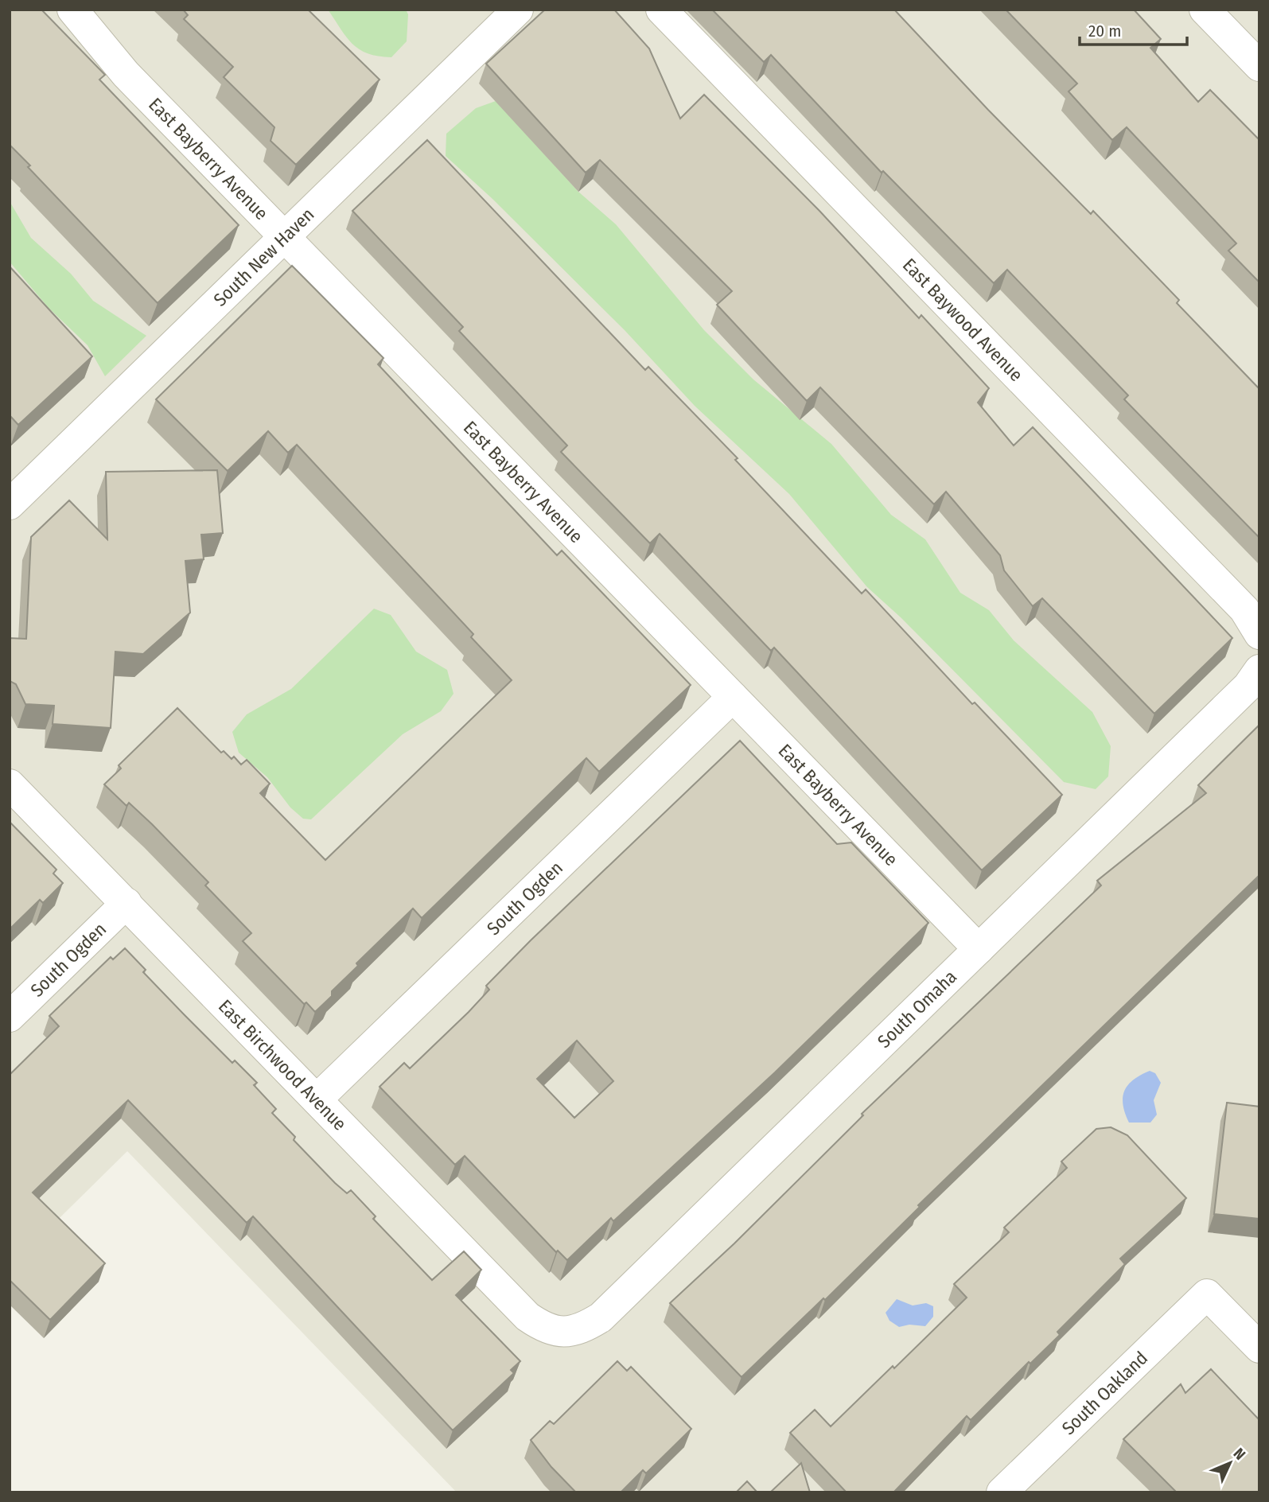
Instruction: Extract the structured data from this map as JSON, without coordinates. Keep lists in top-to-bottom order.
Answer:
{
  "streets": {
    "street": [
      "East Bayberry Avenue",
      "South New Haven",
      "East Baywood Avenue",
      "South Ogden",
      "South Omaha",
      "East Birchwood Avenue",
      "South Oakland"
    ]
  },
  "crossings": [
    ["East Bayberry Avenue", "South New Haven"],
    ["East Bayberry Avenue", "South Ogden"],
    ["East Bayberry Avenue", "South Omaha"],
    ["South Ogden", "East Birchwood Avenue"],
    ["South Omaha", "East Birchwood Avenue"]
  ],
  "scale_bar": "20 m",
  "north": "top right"
}
